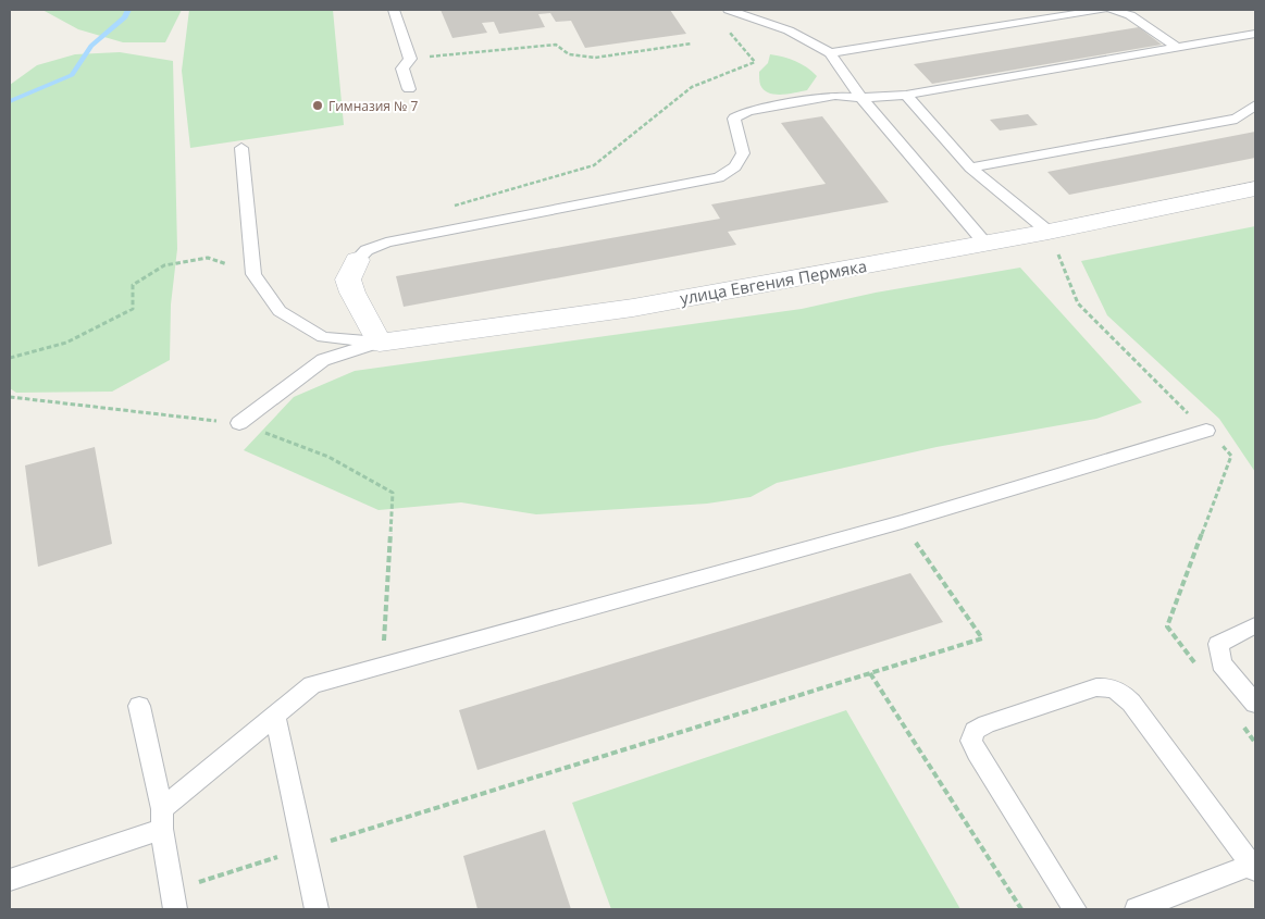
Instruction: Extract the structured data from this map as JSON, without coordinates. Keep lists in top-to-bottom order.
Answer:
{
  "streets": {
    "street": ["улица Евгения Пермяка"]
  },
  "places": ["Гимназия № 7"]
}
